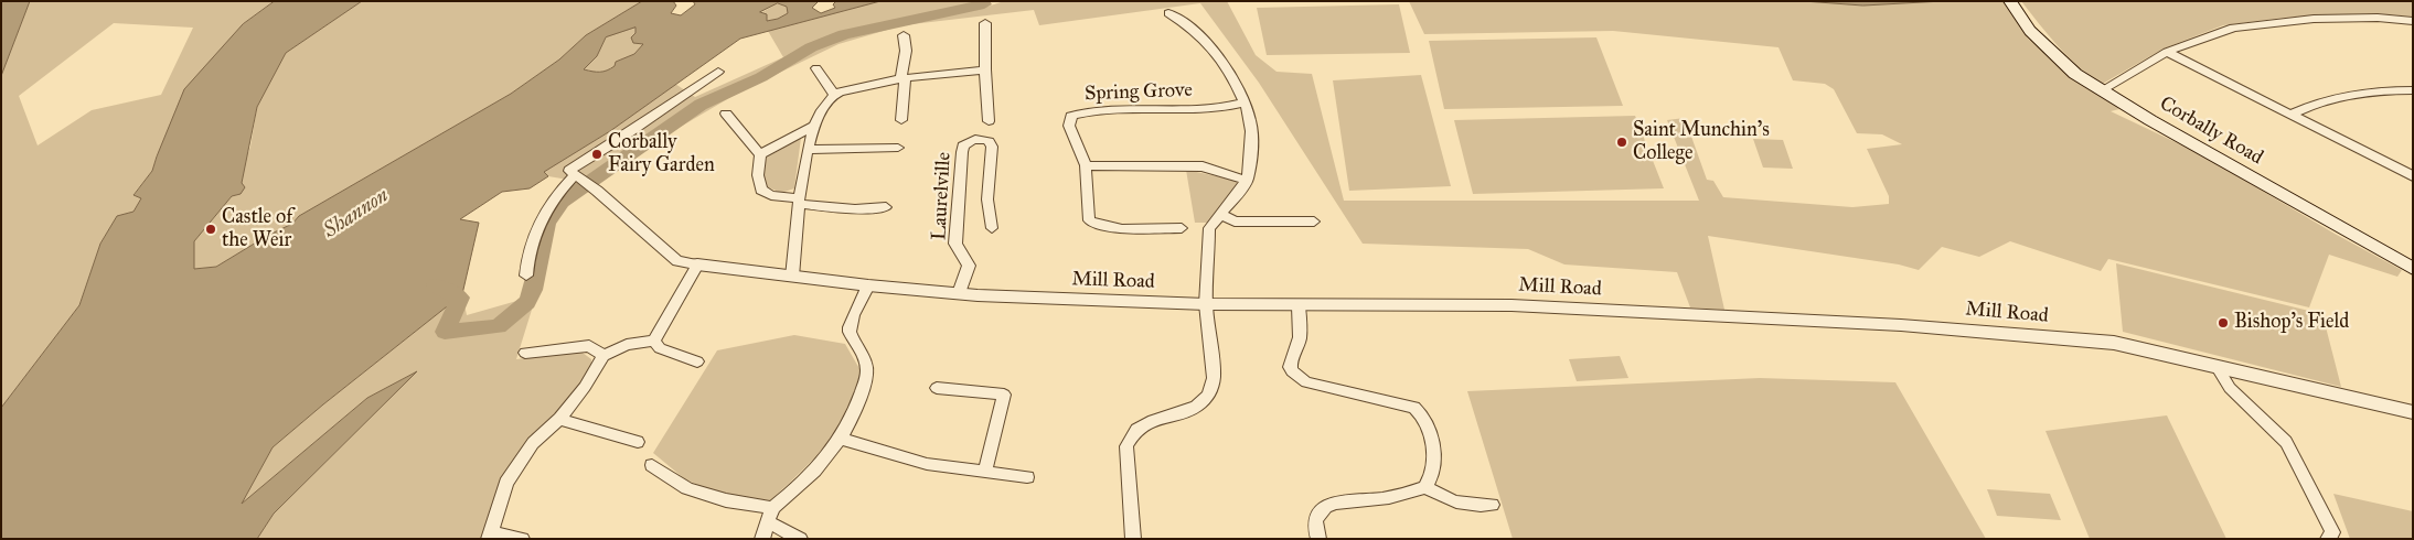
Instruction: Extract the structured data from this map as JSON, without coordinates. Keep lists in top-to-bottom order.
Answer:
{
  "streets": {
    "main road": ["Corbally Road"],
    "street": ["Spring Grove", "Laurelville", "Mill Road"]
  },
  "crossings": [
    ["Laurelville", "Mill Road"]
  ],
  "water": ["Shannon"],
  "places": [
    "Saint Munchin's College",
    "Corbally Fairy Garden",
    "Castle of the Weir",
    "Bishop's Field"
  ]
}
